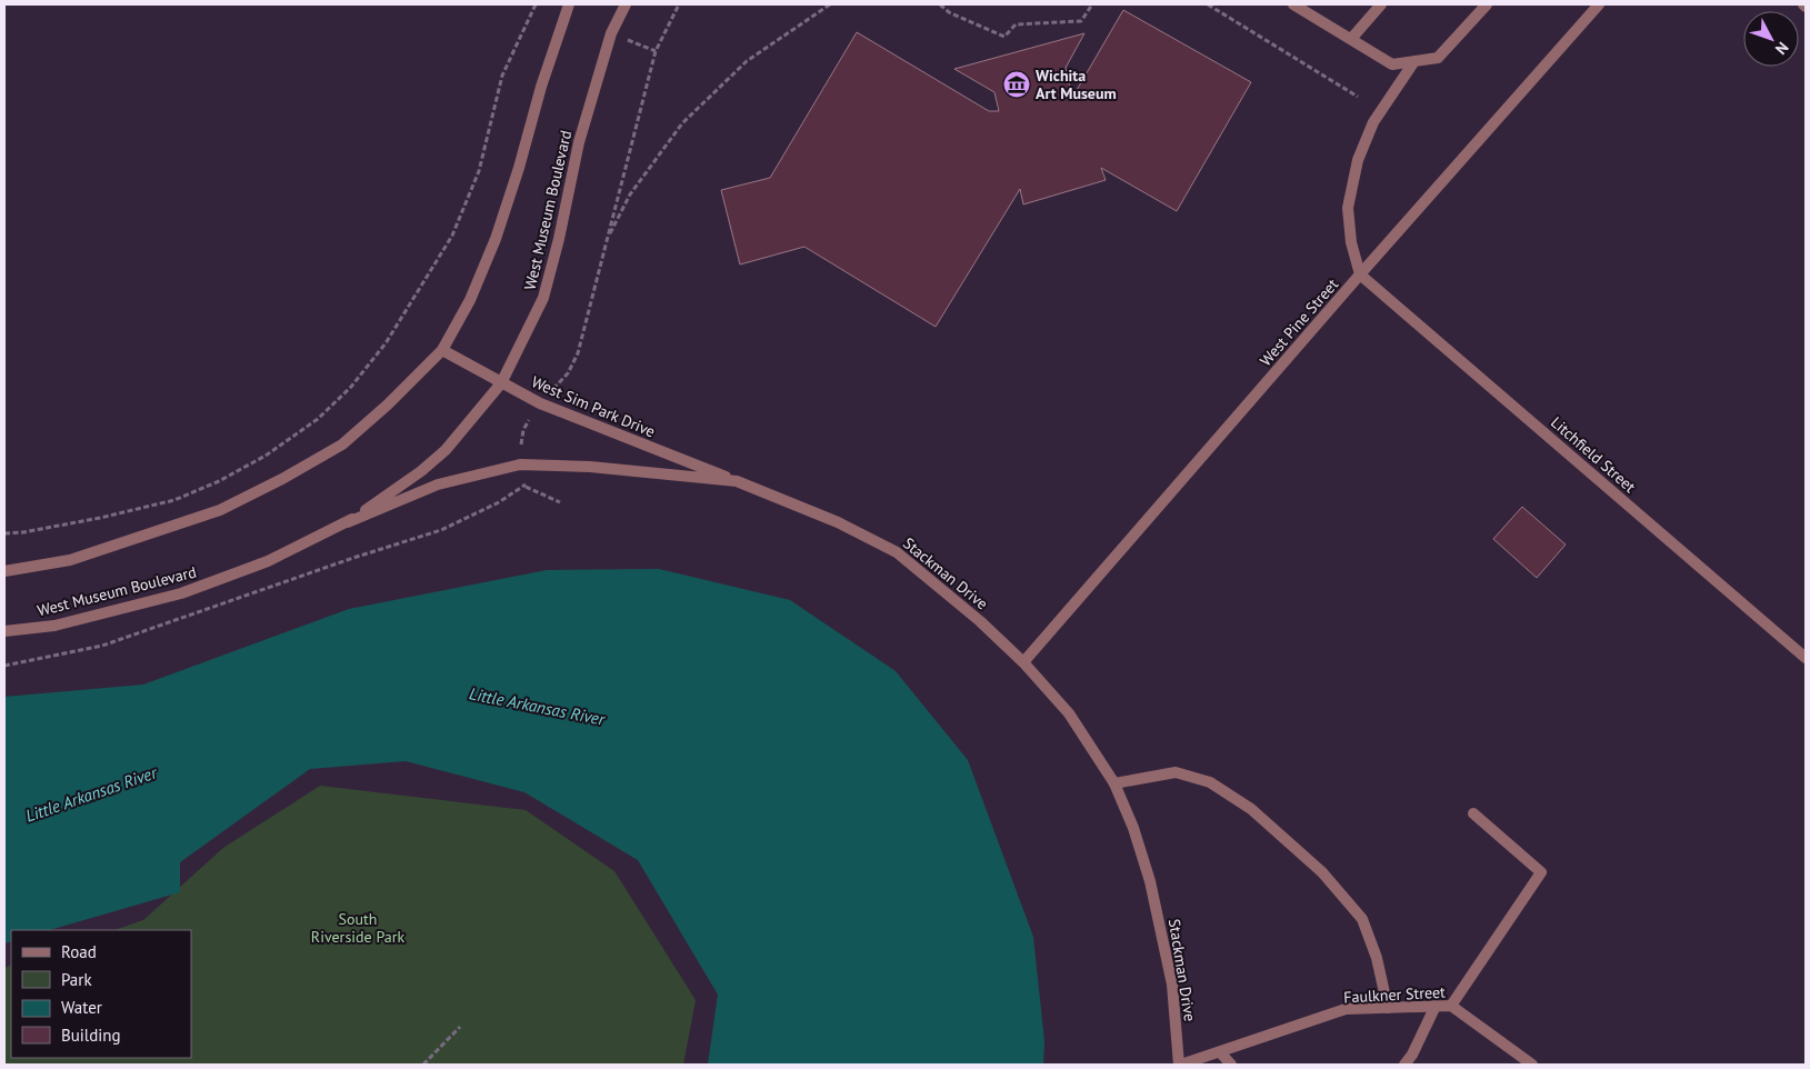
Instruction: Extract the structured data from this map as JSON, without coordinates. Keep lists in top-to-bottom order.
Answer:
{
  "streets": {
    "street": [
      "West Museum Boulevard",
      "West Pine Street",
      "West Sim Park Drive",
      "Litchfield Street",
      "Stackman Drive",
      "Faulkner Street"
    ]
  },
  "crossings": [
    ["West Museum Boulevard", "West Sim Park Drive"],
    ["West Museum Boulevard", "Stackman Drive"],
    ["West Pine Street", "Litchfield Street"],
    ["West Pine Street", "Stackman Drive"],
    ["West Sim Park Drive", "Stackman Drive"],
    ["Stackman Drive", "Faulkner Street"]
  ],
  "water": ["Little Arkansas River"],
  "parks": ["South Riverside Park"],
  "places": {
    "museum": ["Wichita Art Museum"]
  },
  "legend": [
    "Road",
    "Park",
    "Water",
    "Building"
  ],
  "north": "bottom right"
}
